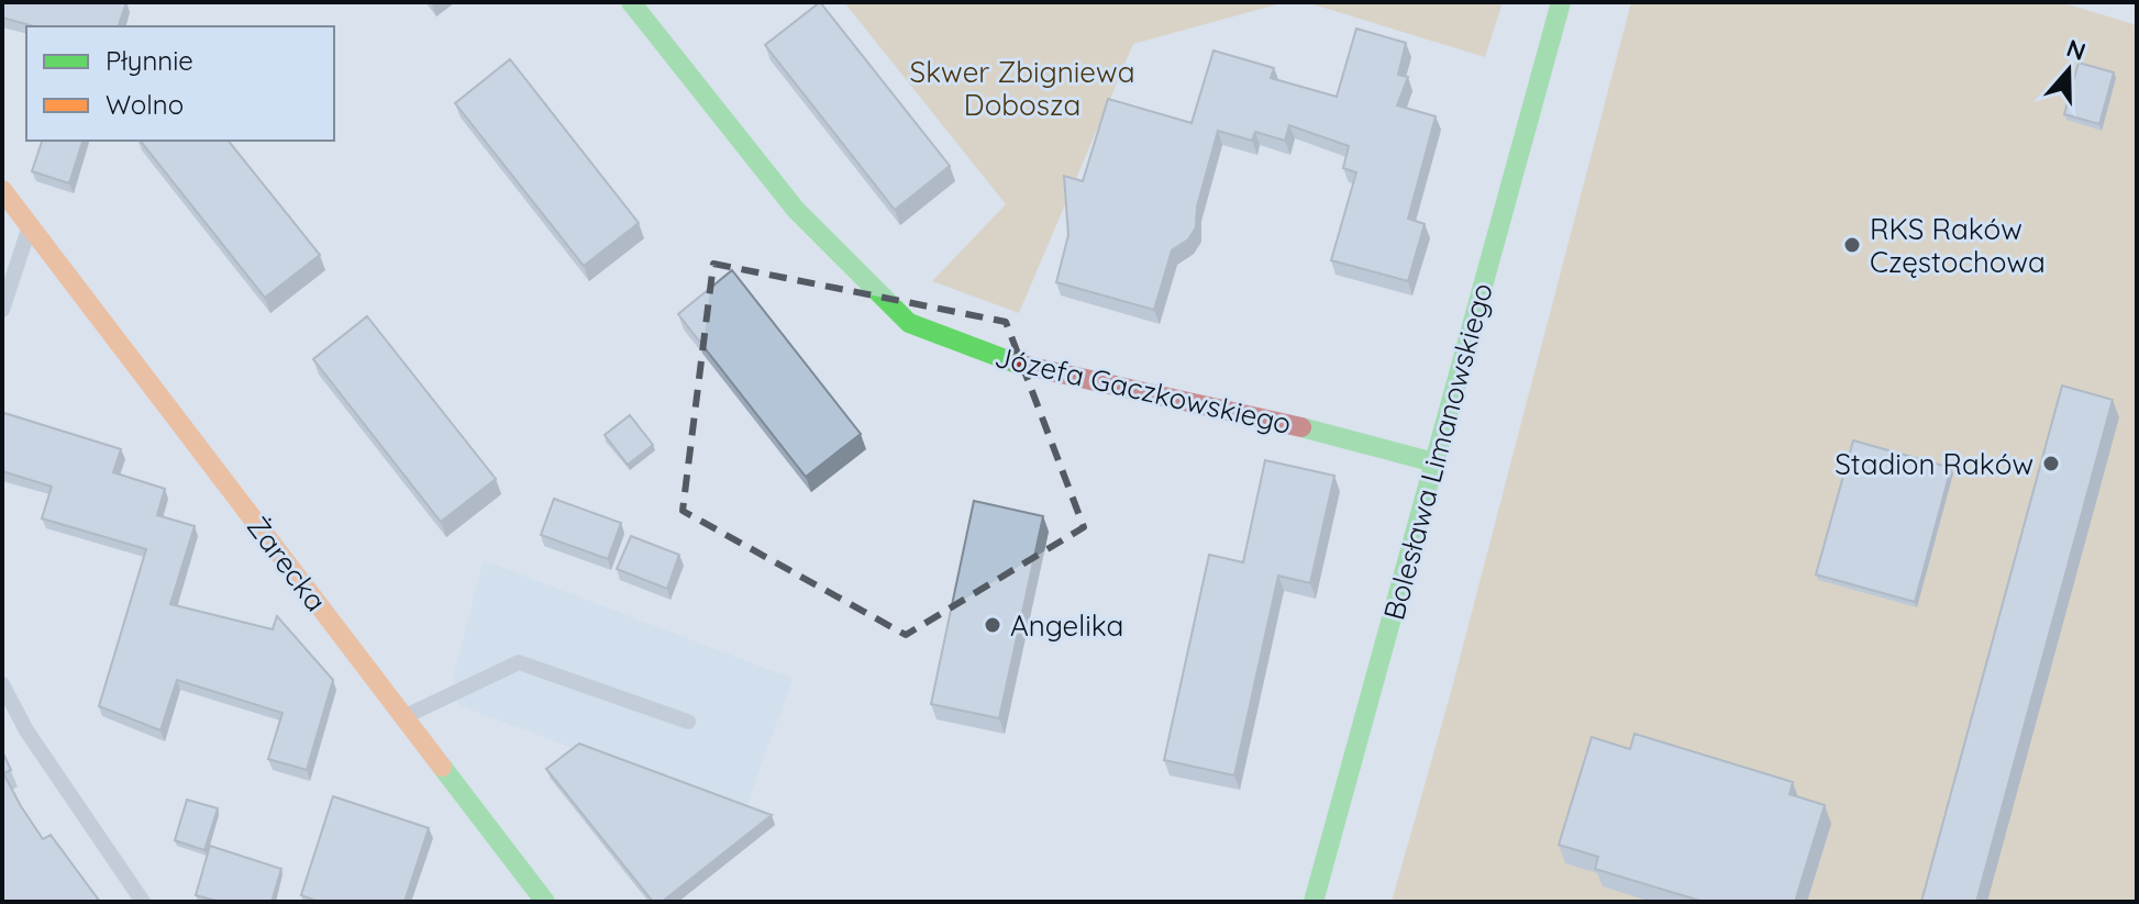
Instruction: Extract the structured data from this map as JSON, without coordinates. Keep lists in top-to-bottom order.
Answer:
{
  "streets": {
    "street": ["Józefa Gaczkowskiego", "Bolesława Limanowskiego", "Żarecka"]
  },
  "crossings": [
    ["Józefa Gaczkowskiego", "Bolesława Limanowskiego"]
  ],
  "parks": ["Skwer Zbigniewa Dobosza"],
  "places": ["RKS Raków Częstochowa", "Stadion Raków", "Angelika"],
  "legend": ["Płynnie", "Wolno"],
  "north": "top"
}
